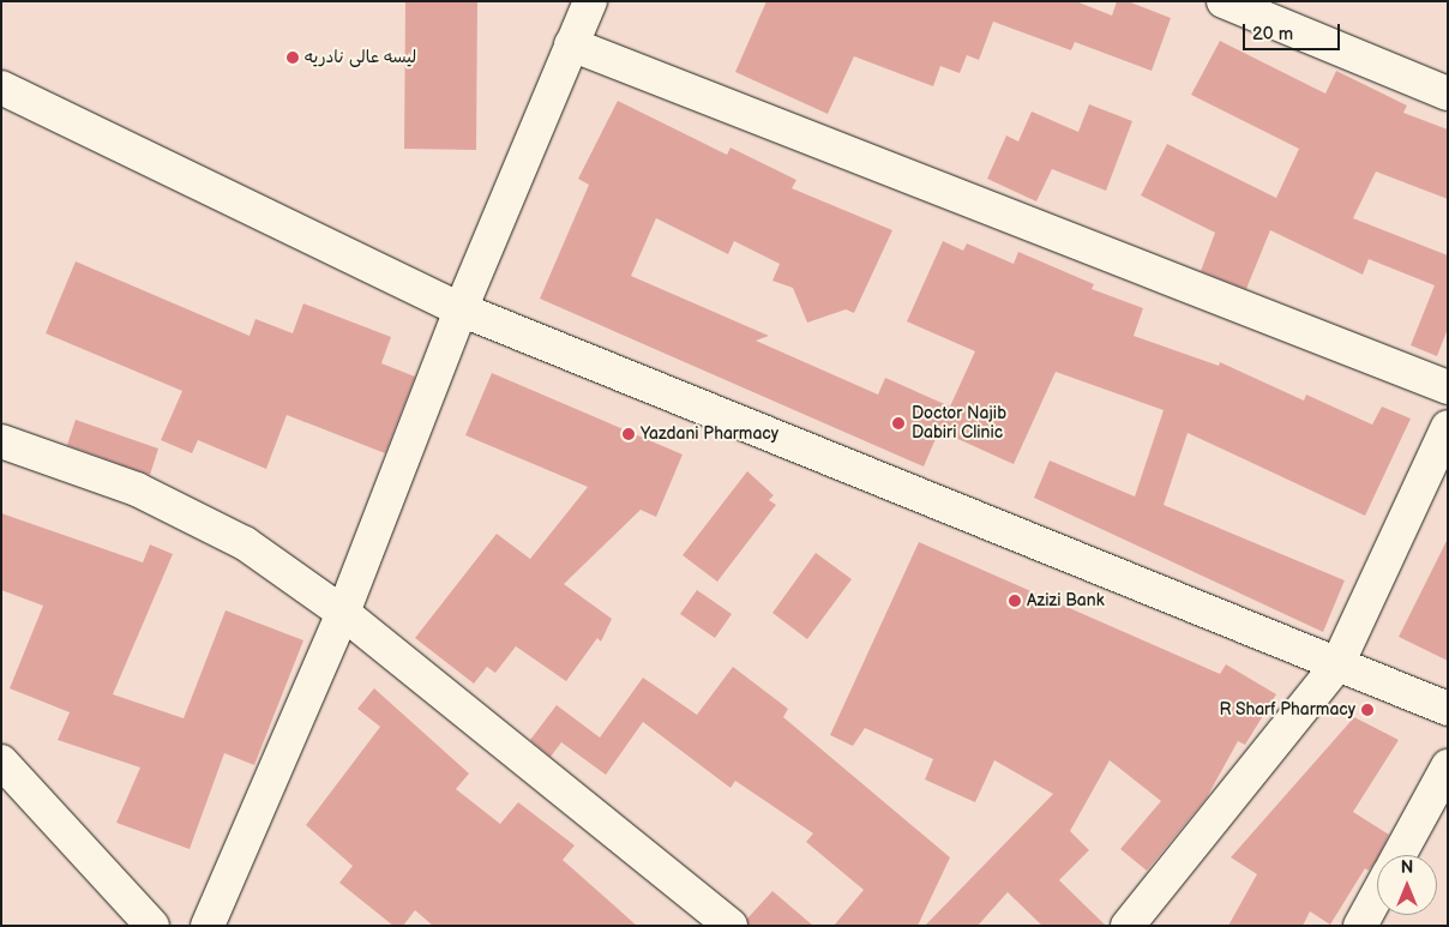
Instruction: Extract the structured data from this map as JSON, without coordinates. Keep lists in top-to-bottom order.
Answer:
{
  "places": [
    "لیسه عالی نادریه",
    "Doctor Najib Dabiri Clinic",
    "Yazdani Pharmacy",
    "Azizi Bank",
    "R Sharf Pharmacy"
  ],
  "scale_bar": "20 m",
  "north": "top"
}
